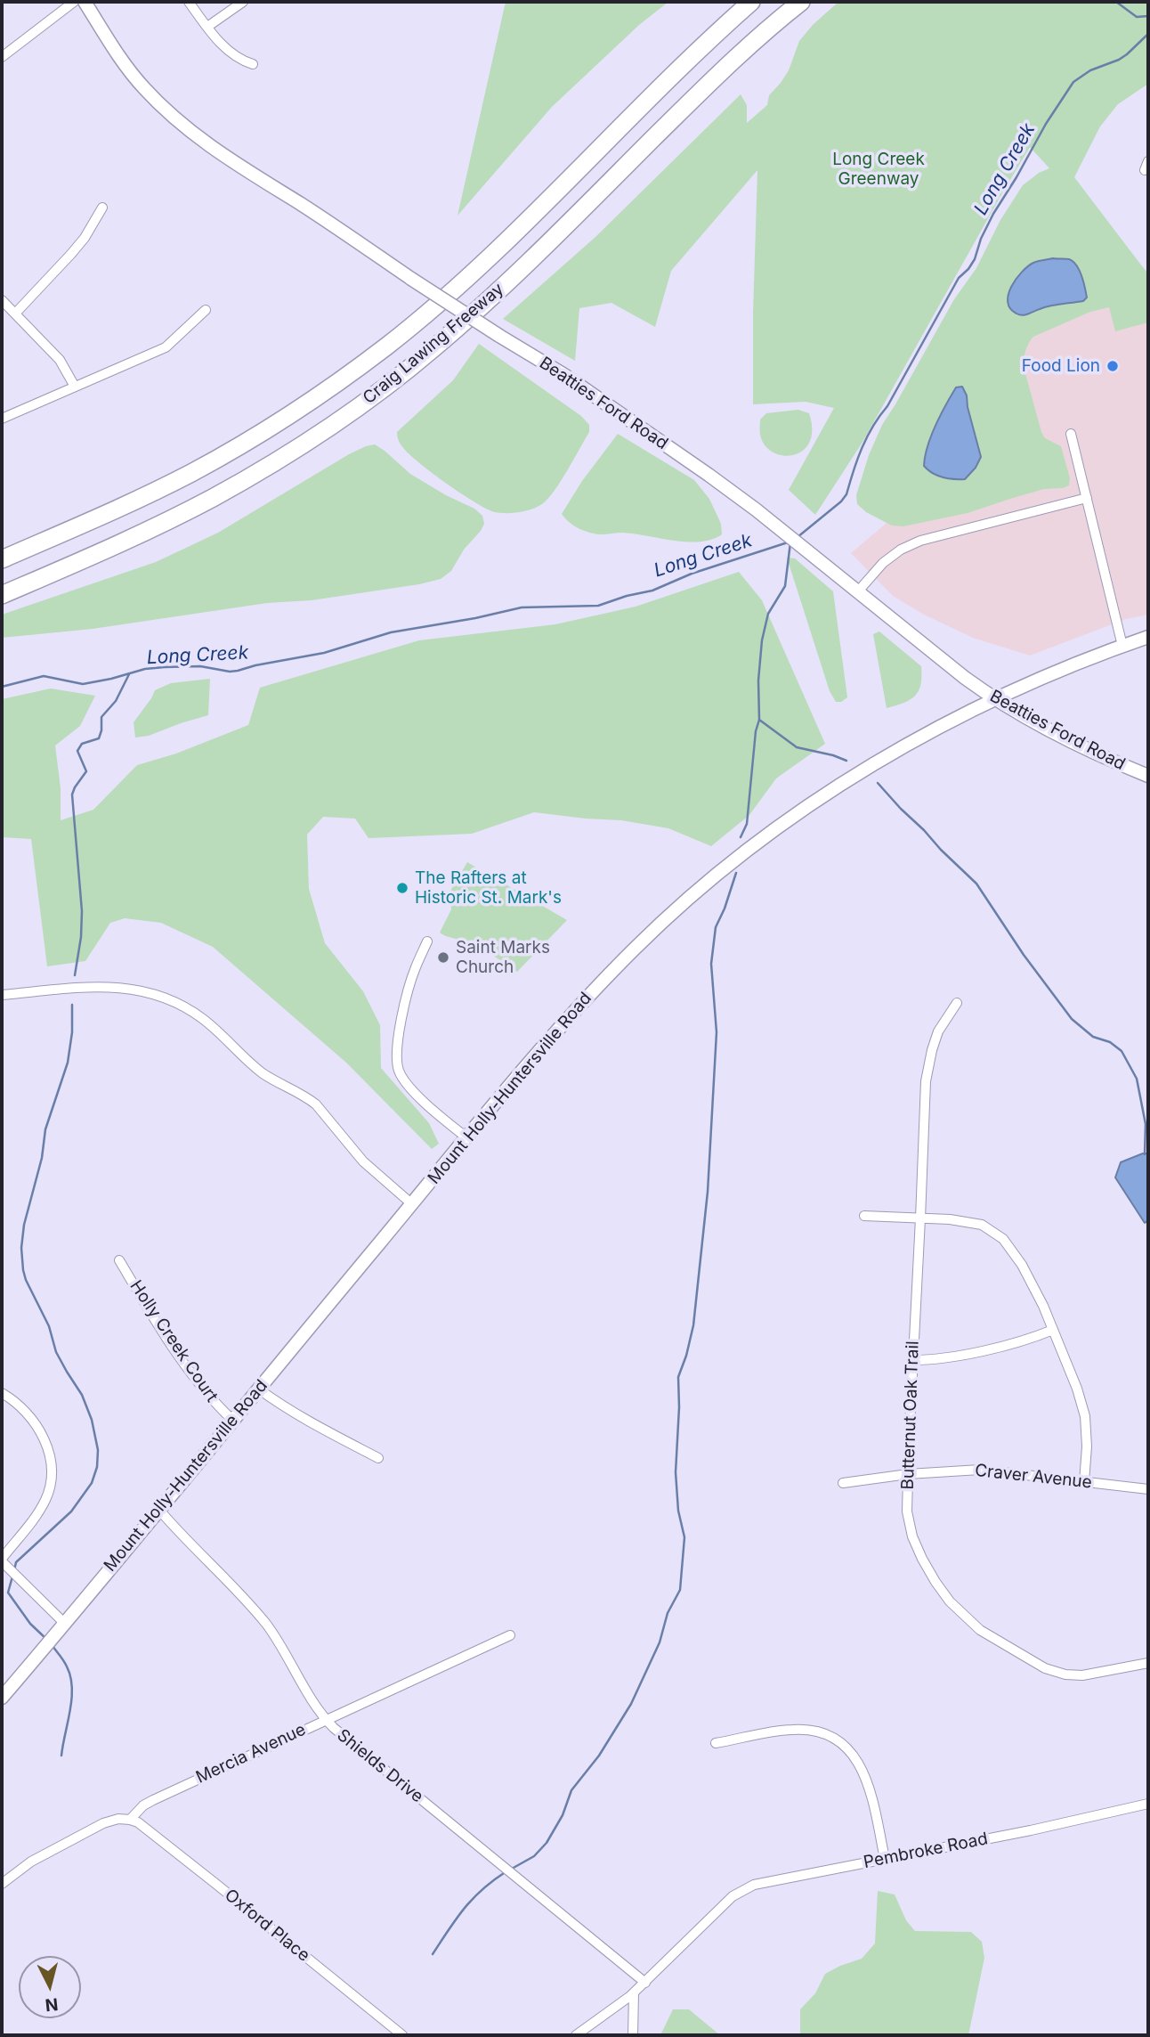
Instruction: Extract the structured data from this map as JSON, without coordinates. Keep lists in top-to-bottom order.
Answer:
{
  "streets": {
    "highway": ["Craig Lawing Freeway"],
    "main road": ["Beatties Ford Road", "Mount Holly-Huntersville Road"],
    "street": [
      "Holly Creek Court",
      "Butternut Oak Trail",
      "Craver Avenue",
      "Mercia Avenue",
      "Shields Drive",
      "Pembroke Road",
      "Oxford Place"
    ]
  },
  "crossings": [
    ["Beatties Ford Road", "Mount Holly-Huntersville Road"],
    ["Mount Holly-Huntersville Road", "Holly Creek Court"],
    ["Mount Holly-Huntersville Road", "Shields Drive"],
    ["Butternut Oak Trail", "Craver Avenue"],
    ["Mercia Avenue", "Shields Drive"],
    ["Mercia Avenue", "Oxford Place"],
    ["Shields Drive", "Pembroke Road"]
  ],
  "water": ["Long Creek"],
  "parks": ["Long Creek Greenway"],
  "places": ["Food Lion", "The Rafters at Historic St. Mark's", "Saint Marks Church"],
  "north": "bottom"
}
